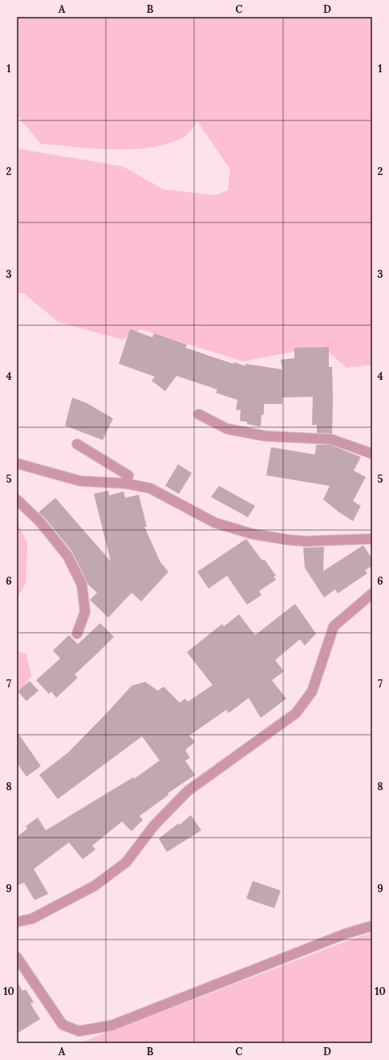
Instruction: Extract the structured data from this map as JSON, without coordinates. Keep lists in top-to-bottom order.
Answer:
{
  "grid": {
    "columns": [
      "A",
      "B",
      "C",
      "D"
    ],
    "rows": [
      "1",
      "2",
      "3",
      "4",
      "5",
      "6",
      "7",
      "8",
      "9",
      "10"
    ]
  }
}
